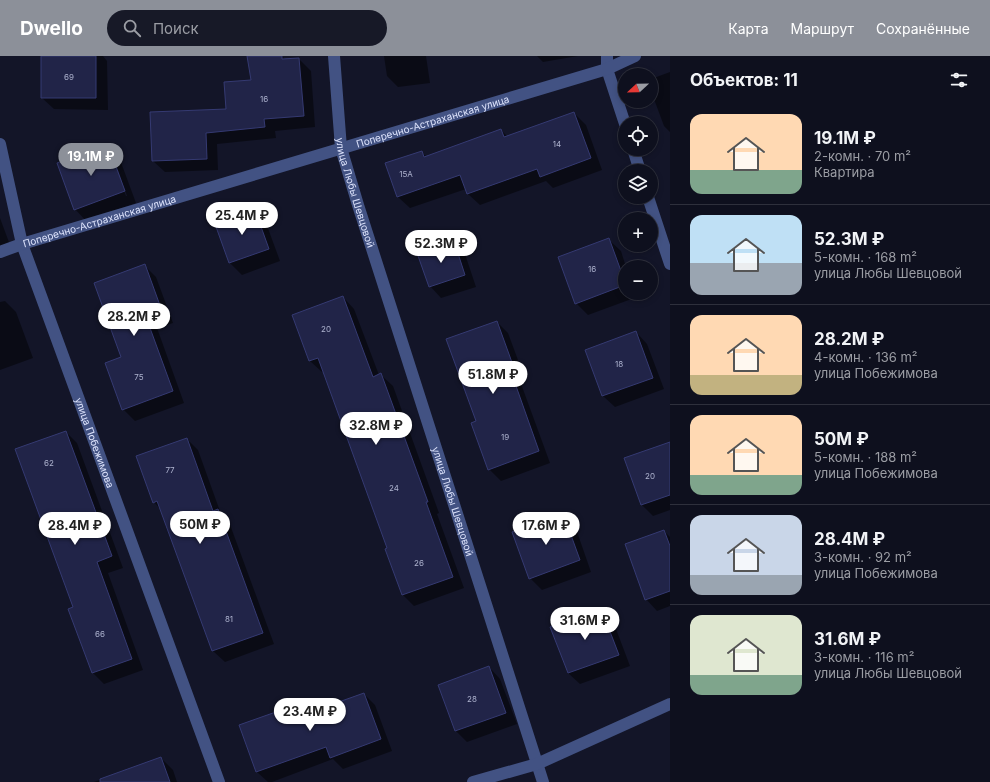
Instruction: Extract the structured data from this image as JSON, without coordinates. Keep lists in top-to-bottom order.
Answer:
{
  "streets": {
    "street": ["Поперечно-Астраханская улица", "улица Любы Шевцовой", "улица Побежимова"]
  },
  "crossings": [
    ["Поперечно-Астраханская улица", "улица Любы Шевцовой"],
    ["Поперечно-Астраханская улица", "улица Побежимова"]
  ],
  "house_numbers": [
    "69",
    "16",
    "14",
    "15А",
    "16",
    "20",
    "18",
    "75",
    "19",
    "62",
    "77",
    "20",
    "24",
    "26",
    "81",
    "66",
    "28"
  ],
  "north": "left",
  "page": {
    "header": "Dwello",
    "search": "Поиск",
    "nav": ["Карта", "Маршрут", "Сохранённые"],
    "heading": "Объектов: 11",
    "map_buttons": ["+", "−"],
    "list": [
      {
        "name": "19.1M ₽",
        "note": "2-комн. · 70 m² · Квартира"
      },
      {
        "name": "52.3M ₽",
        "note": "5-комн. · 168 m² · улица Любы Шевцовой"
      },
      {
        "name": "28.2M ₽",
        "note": "4-комн. · 136 m² · улица Побежимова"
      },
      {
        "name": "50M ₽",
        "note": "5-комн. · 188 m² · улица Побежимова"
      },
      {
        "name": "28.4M ₽",
        "note": "3-комн. · 92 m² · улица Побежимова"
      },
      {
        "name": "31.6M ₽",
        "note": "3-комн. · 116 m² · улица Любы Шевцовой"
      }
    ],
    "price": [
      "19.1M ₽",
      "25.4M ₽",
      "52.3M ₽",
      "28.2M ₽",
      "51.8M ₽",
      "32.8M ₽",
      "50M ₽",
      "28.4M ₽",
      "17.6M ₽",
      "31.6M ₽",
      "23.4M ₽"
    ]
  }
}
